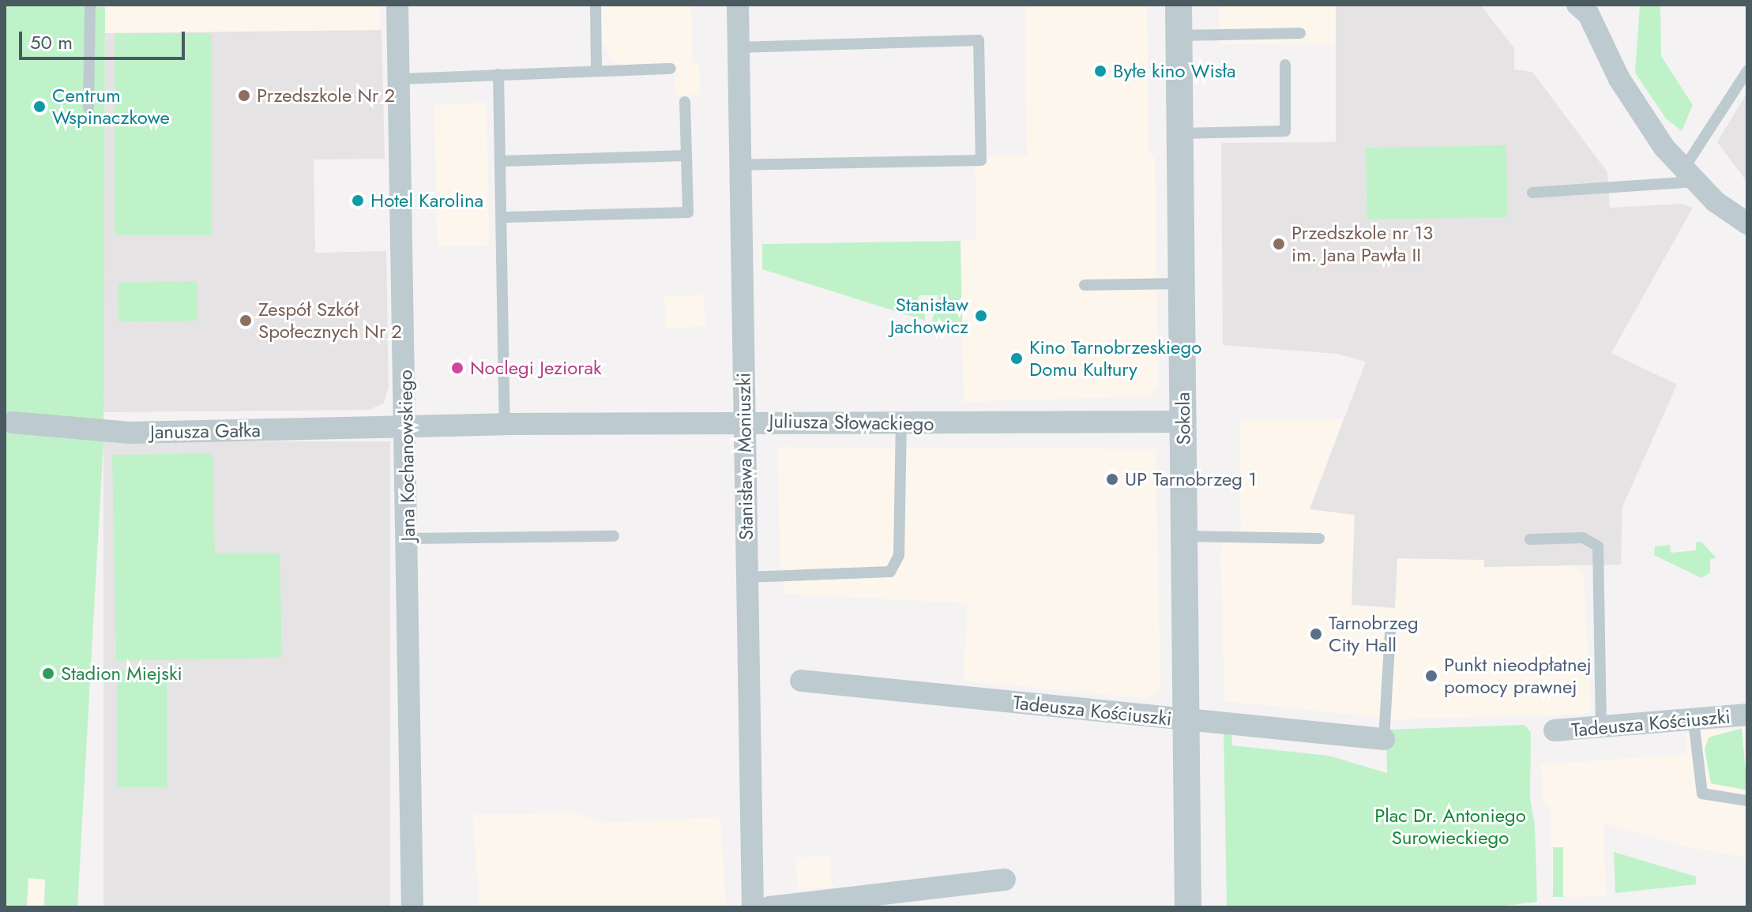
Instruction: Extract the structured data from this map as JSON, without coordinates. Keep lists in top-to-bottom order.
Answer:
{
  "streets": {
    "street": [
      "Sokola",
      "Juliusza Słowackiego",
      "Janusza Gałka",
      "Jana Kochanowskiego",
      "Stanisława Moniuszki",
      "Tadeusza Kościuszki"
    ]
  },
  "crossings": [
    ["Sokola", "Juliusza Słowackiego"],
    ["Sokola", "Tadeusza Kościuszki"],
    ["Juliusza Słowackiego", "Janusza Gałka"],
    ["Juliusza Słowackiego", "Jana Kochanowskiego"],
    ["Juliusza Słowackiego", "Stanisława Moniuszki"],
    ["Janusza Gałka", "Jana Kochanowskiego"]
  ],
  "parks": ["Plac Dr. Antoniego Surowieckiego"],
  "places": [
    "Byłe kino Wisła",
    "Przedszkole Nr 2",
    "Centrum Wspinaczkowe",
    "Hotel Karolina",
    "Przedszkole nr 13 im. Jana Pawła II",
    "Stanisław Jachowicz",
    "Zespół Szkół Społecznych Nr 2",
    "Kino Tarnobrzeskiego Domu Kultury",
    "Noclegi Jeziorak",
    "UP Tarnobrzeg 1",
    "Tarnobrzeg City Hall",
    "Stadion Miejski",
    "Punkt nieodpłatnej pomocy prawnej"
  ],
  "scale_bar": "50 m"
}
